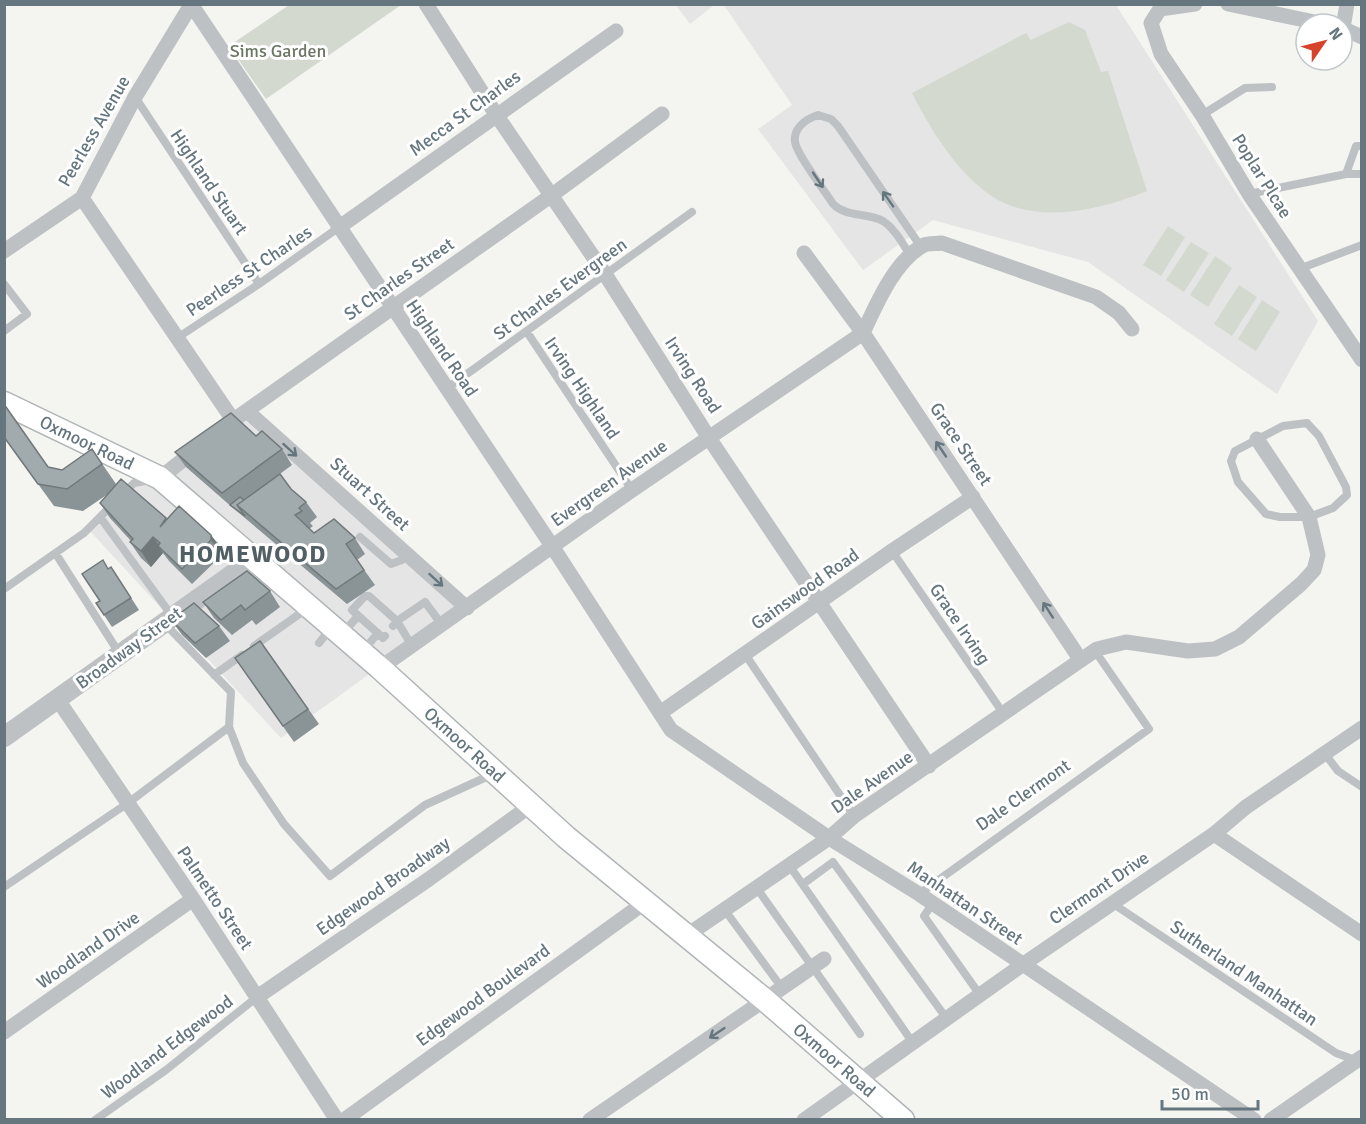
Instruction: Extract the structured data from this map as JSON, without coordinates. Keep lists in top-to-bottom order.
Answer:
{
  "streets": {
    "main road": ["Oxmoor Road"],
    "street": [
      "Mecca St Charles",
      "Peerless Avenue",
      "Poplar Plcae",
      "St Charles Street",
      "Highland Road",
      "Irving Road",
      "Grace Street",
      "Evergreen Avenue",
      "Stuart Street",
      "Gainswood Road",
      "Broadway Street",
      "Dale Avenue",
      "Edgewood Broadway",
      "Clermont Drive",
      "Palmetto Street",
      "Manhattan Street",
      "Woodland Drive",
      "Edgewood Boulevard"
    ],
    "lane": [
      "Highland Stuart",
      "Peerless St Charles",
      "St Charles Evergreen",
      "Irving Highland",
      "Grace Irving",
      "Dale Clermont",
      "Sutherland Manhattan",
      "Woodland Edgewood"
    ]
  },
  "crossings": [
    ["Mecca St Charles", "Peerless St Charles"],
    ["Mecca St Charles", "Highland Road"],
    ["Mecca St Charles", "Irving Road"],
    ["Peerless Avenue", "Highland Stuart"],
    ["Peerless Avenue", "Highland Road"],
    ["Highland Stuart", "Peerless St Charles"],
    ["Peerless St Charles", "Highland Road"],
    ["St Charles Street", "Highland Road"],
    ["St Charles Street", "Irving Road"],
    ["St Charles Street", "Oxmoor Road"],
    ["St Charles Street", "Stuart Street"],
    ["St Charles Evergreen", "Highland Road"],
    ["St Charles Evergreen", "Irving Road"],
    ["St Charles Evergreen", "Irving Highland"],
    ["Highland Road", "Evergreen Avenue"],
    ["Highland Road", "Gainswood Road"],
    ["Highland Road", "Manhattan Street"],
    ["Irving Road", "Evergreen Avenue"],
    ["Irving Road", "Gainswood Road"],
    ["Irving Road", "Dale Avenue"],
    ["Irving Highland", "Evergreen Avenue"],
    ["Oxmoor Road", "Evergreen Avenue"],
    ["Oxmoor Road", "Broadway Street"],
    ["Oxmoor Road", "Dale Avenue"],
    ["Oxmoor Road", "Edgewood Broadway"],
    ["Oxmoor Road", "Clermont Drive"],
    ["Oxmoor Road", "Edgewood Boulevard"],
    ["Grace Street", "Evergreen Avenue"],
    ["Grace Street", "Gainswood Road"],
    ["Grace Street", "Dale Avenue"],
    ["Evergreen Avenue", "Stuart Street"],
    ["Gainswood Road", "Grace Irving"],
    ["Gainswood Road", "Manhattan Street"],
    ["Grace Irving", "Dale Avenue"],
    ["Broadway Street", "Palmetto Street"],
    ["Dale Avenue", "Dale Clermont"],
    ["Dale Avenue", "Manhattan Street"],
    ["Dale Clermont", "Manhattan Street"],
    ["Edgewood Broadway", "Palmetto Street"],
    ["Edgewood Broadway", "Woodland Edgewood"],
    ["Clermont Drive", "Manhattan Street"],
    ["Clermont Drive", "Sutherland Manhattan"],
    ["Palmetto Street", "Woodland Drive"],
    ["Palmetto Street", "Woodland Edgewood"]
  ],
  "one_way": ["Grace Street", "Stuart Street"],
  "districts": ["HOMEWOOD"],
  "parks": ["Sims Garden"],
  "scale_bar": "50 m",
  "north": "top right"
}
